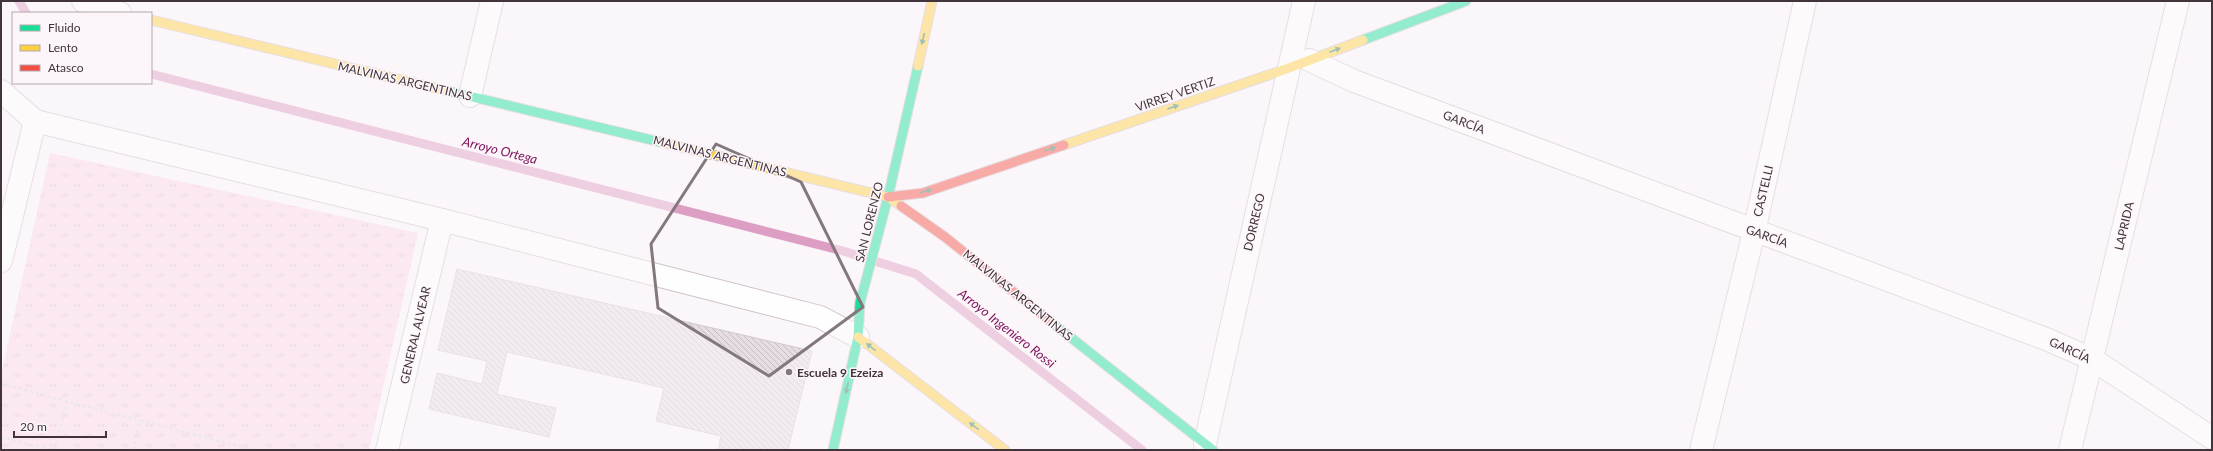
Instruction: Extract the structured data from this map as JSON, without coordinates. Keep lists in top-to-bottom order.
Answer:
{
  "streets": {
    "street": [
      "MALVINAS ARGENTINAS",
      "VIRREY VERTIZ",
      "GARCÍA",
      "CASTELLI",
      "SAN LORENZO",
      "DORREGO",
      "LAPRIDA",
      "GENERAL ALVEAR"
    ]
  },
  "crossings": [
    ["MALVINAS ARGENTINAS", "VIRREY VERTIZ"],
    ["MALVINAS ARGENTINAS", "SAN LORENZO"],
    ["MALVINAS ARGENTINAS", "DORREGO"],
    ["VIRREY VERTIZ", "GARCÍA"],
    ["VIRREY VERTIZ", "SAN LORENZO"],
    ["VIRREY VERTIZ", "DORREGO"],
    ["GARCÍA", "CASTELLI"],
    ["GARCÍA", "LAPRIDA"]
  ],
  "one_way": ["VIRREY VERTIZ", "SAN LORENZO"],
  "water": ["Arroyo Ortega", "Arroyo Ingeniero Rossi"],
  "places": ["Escuela 9 Ezeiza"],
  "legend": ["Fluido", "Lento", "Atasco"],
  "scale_bar": "20 m"
}
